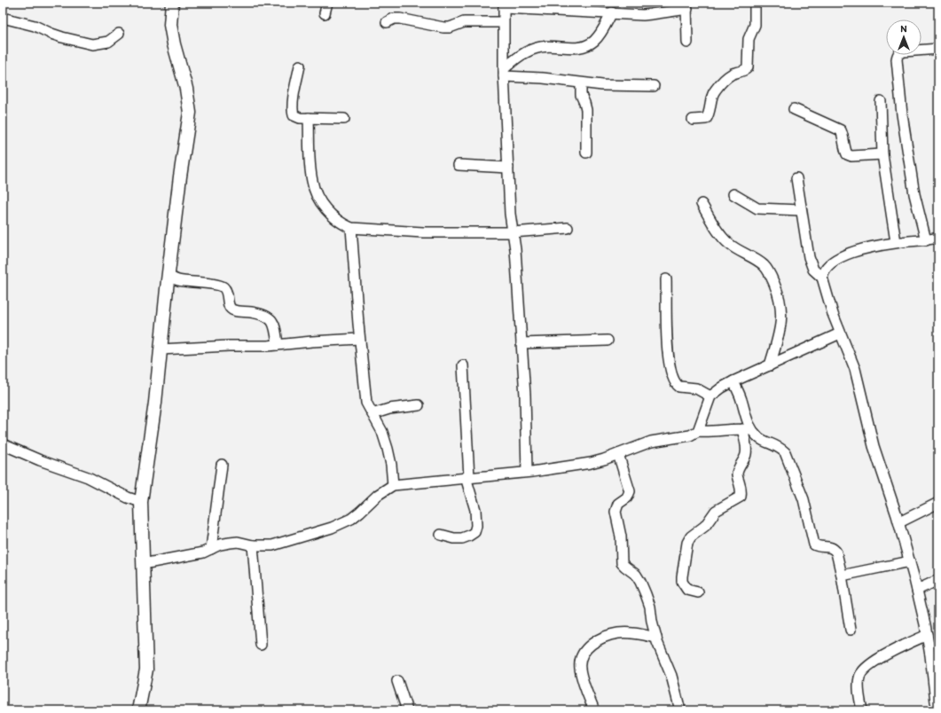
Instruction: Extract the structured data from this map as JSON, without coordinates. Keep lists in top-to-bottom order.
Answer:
{
  "north": "top"
}
